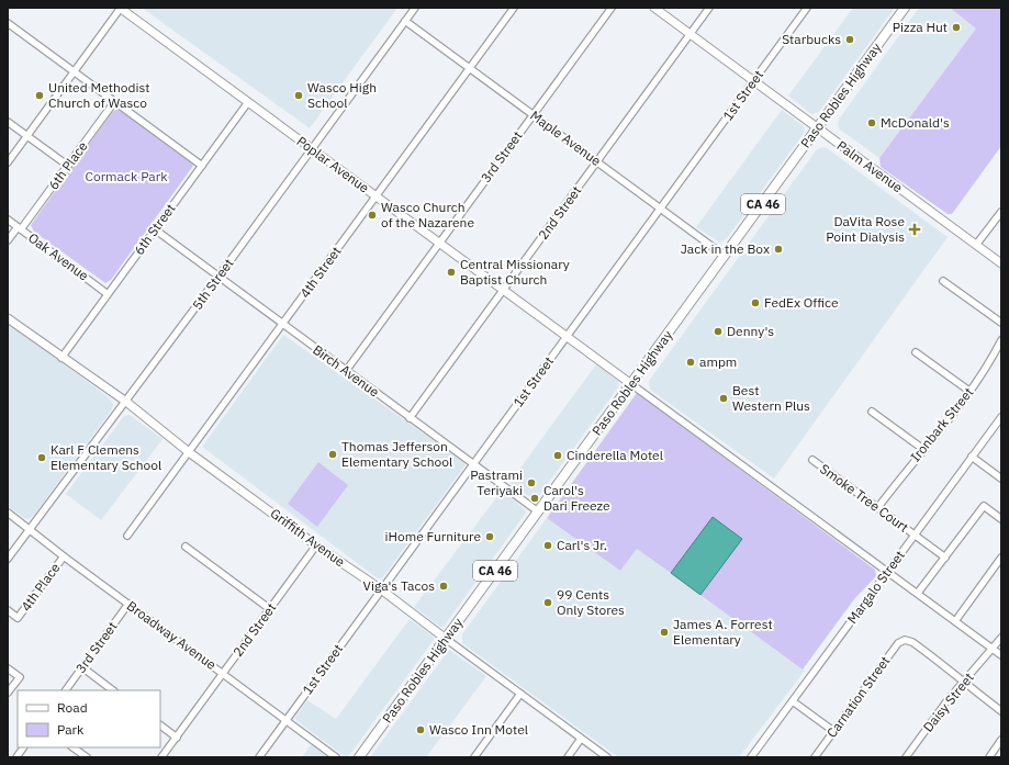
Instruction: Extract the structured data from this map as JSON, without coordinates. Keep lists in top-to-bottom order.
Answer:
{
  "streets": {
    "highway": ["Paso Robles Highway", "CA 46"],
    "main road": ["Poplar Avenue", "Palm Avenue", "Griffith Avenue"],
    "street": [
      "1st Street",
      "Maple Avenue",
      "3rd Street",
      "6th Place",
      "2nd Street",
      "6th Street",
      "Oak Avenue",
      "4th Street",
      "5th Street",
      "Birch Avenue",
      "Ironbark Street",
      "Smoke Tree Court",
      "4th Place",
      "Margalo Street",
      "Broadway Avenue",
      "Carnation Street",
      "Daisy Street"
    ]
  },
  "crossings": [
    ["1st Street", "Maple Avenue"],
    ["1st Street", "Poplar Avenue"],
    ["1st Street", "Palm Avenue"],
    ["1st Street", "Birch Avenue"],
    ["1st Street", "Griffith Avenue"],
    ["1st Street", "Broadway Avenue"],
    ["Paso Robles Highway", "Maple Avenue"],
    ["Paso Robles Highway", "Poplar Avenue"],
    ["Paso Robles Highway", "Palm Avenue"],
    ["Paso Robles Highway", "Birch Avenue"],
    ["Paso Robles Highway", "Griffith Avenue"],
    ["Maple Avenue", "3rd Street"],
    ["Maple Avenue", "2nd Street"],
    ["Maple Avenue", "4th Street"],
    ["Maple Avenue", "5th Street"],
    ["3rd Street", "Poplar Avenue"],
    ["3rd Street", "Birch Avenue"],
    ["3rd Street", "Broadway Avenue"],
    ["Poplar Avenue", "2nd Street"],
    ["Poplar Avenue", "6th Street"],
    ["Poplar Avenue", "4th Street"],
    ["Poplar Avenue", "5th Street"],
    ["6th Place", "Oak Avenue"],
    ["Palm Avenue", "2nd Street"],
    ["2nd Street", "Birch Avenue"],
    ["2nd Street", "Griffith Avenue"],
    ["2nd Street", "Broadway Avenue"],
    ["6th Street", "Oak Avenue"],
    ["6th Street", "Birch Avenue"],
    ["6th Street", "Griffith Avenue"],
    ["4th Street", "Birch Avenue"],
    ["4th Street", "Griffith Avenue"],
    ["5th Street", "Birch Avenue"],
    ["5th Street", "Griffith Avenue"],
    ["5th Street", "Broadway Avenue"],
    ["Ironbark Street", "Smoke Tree Court"],
    ["Smoke Tree Court", "Margalo Street"],
    ["4th Place", "Broadway Avenue"],
    ["Carnation Street", "Daisy Street"]
  ],
  "parks": ["Cormack Park"],
  "places": {
    "other": [
      "Pizza Hut",
      "Starbucks",
      "United Methodist Church of Wasco",
      "Wasco High School",
      "McDonald's",
      "Wasco Church of the Nazarene",
      "Jack in the Box",
      "Central Missionary Baptist Church",
      "FedEx Office",
      "Denny's",
      "ampm",
      "Best Western Plus",
      "Thomas Jefferson Elementary School",
      "Cinderella Motel",
      "Karl F Clemens Elementary School",
      "Pastrami Teriyaki",
      "Carol's Dari Freeze",
      "iHome Furniture",
      "Carl's Jr.",
      "Viga's Tacos",
      "99 Cents Only Stores",
      "James A. Forrest Elementary",
      "Wasco Inn Motel"
    ],
    "health": ["DaVita Rose Point Dialysis"]
  },
  "legend": ["Road", "Park"]
}
